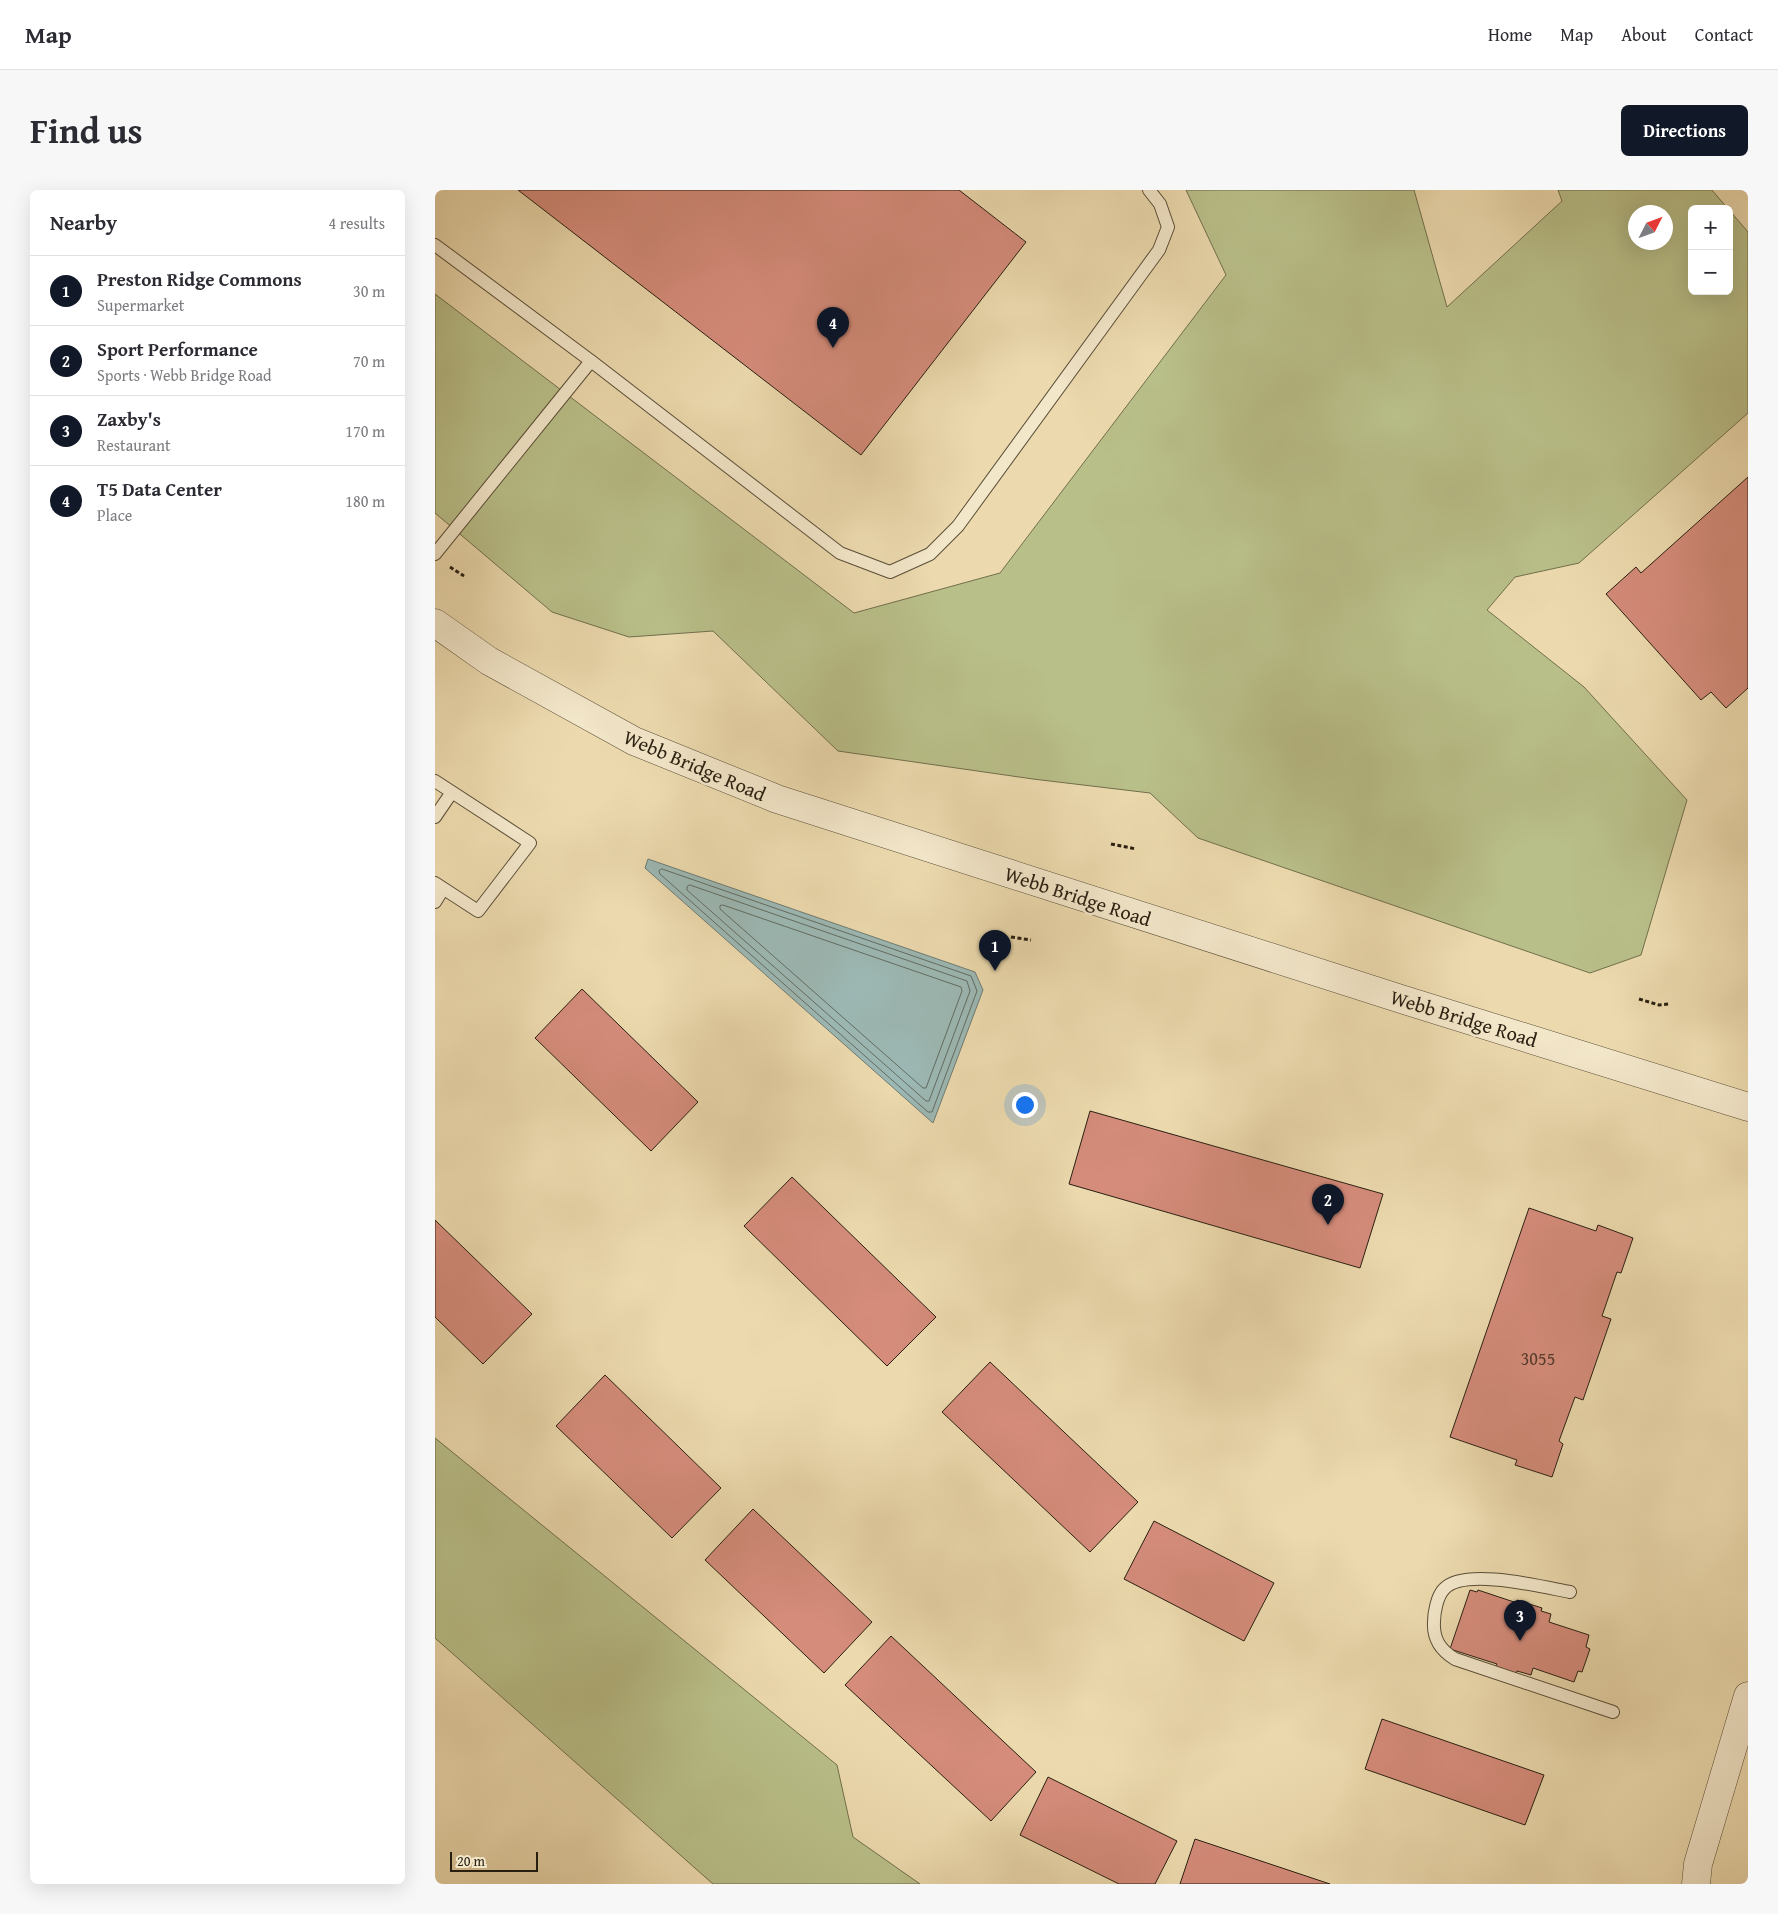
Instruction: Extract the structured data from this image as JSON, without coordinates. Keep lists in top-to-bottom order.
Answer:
{
  "streets": {
    "street": ["Webb Bridge Road"]
  },
  "house_numbers": ["3055"],
  "scale_bar": "20 m",
  "north": "top right",
  "page": {
    "header": "Map",
    "nav": [
      "Home",
      "Map",
      "About",
      "Contact"
    ],
    "title": "Find us",
    "buttons": "Directions",
    "heading": ["Nearby", "4 results"],
    "map_buttons": ["+", "−"],
    "list": [
      {
        "mark": "1",
        "name": "Preston Ridge Commons",
        "note": "Supermarket",
        "value": "30 m"
      },
      {
        "mark": "2",
        "name": "Sport Performance",
        "note": "Sports · Webb Bridge Road",
        "value": "70 m"
      },
      {
        "mark": "3",
        "name": "Zaxby's",
        "note": "Restaurant",
        "value": "170 m"
      },
      {
        "mark": "4",
        "name": "T5 Data Center",
        "note": "Place",
        "value": "180 m"
      }
    ],
    "pins": [
      "4",
      "1",
      "2",
      "3"
    ],
    "scale": "20 m"
  }
}
